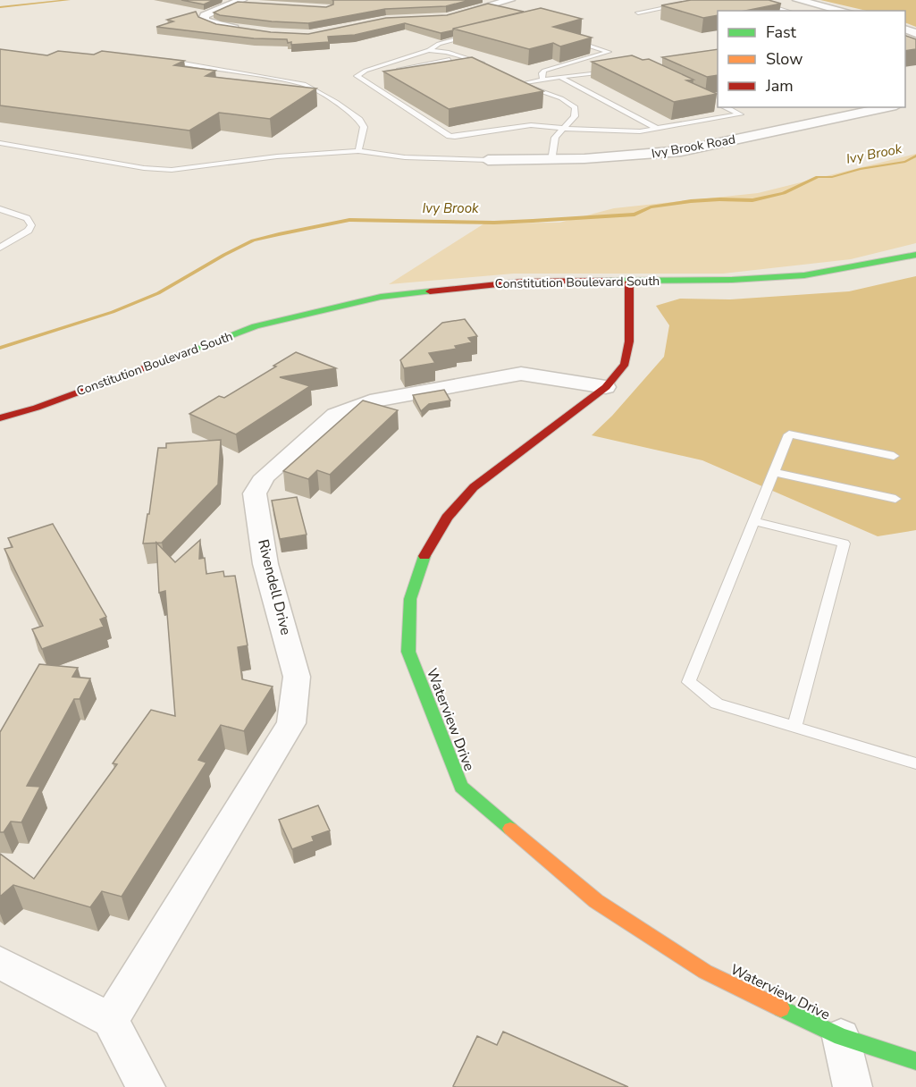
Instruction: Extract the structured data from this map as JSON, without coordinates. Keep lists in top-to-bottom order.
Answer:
{
  "streets": {
    "street": [
      "Ivy Brook Road",
      "Constitution Boulevard South",
      "Rivendell Drive",
      "Waterview Drive"
    ]
  },
  "crossings": [
    ["Constitution Boulevard South", "Waterview Drive"],
    ["Rivendell Drive", "Waterview Drive"]
  ],
  "water": ["Ivy Brook"],
  "legend": ["Fast", "Slow", "Jam"]
}
